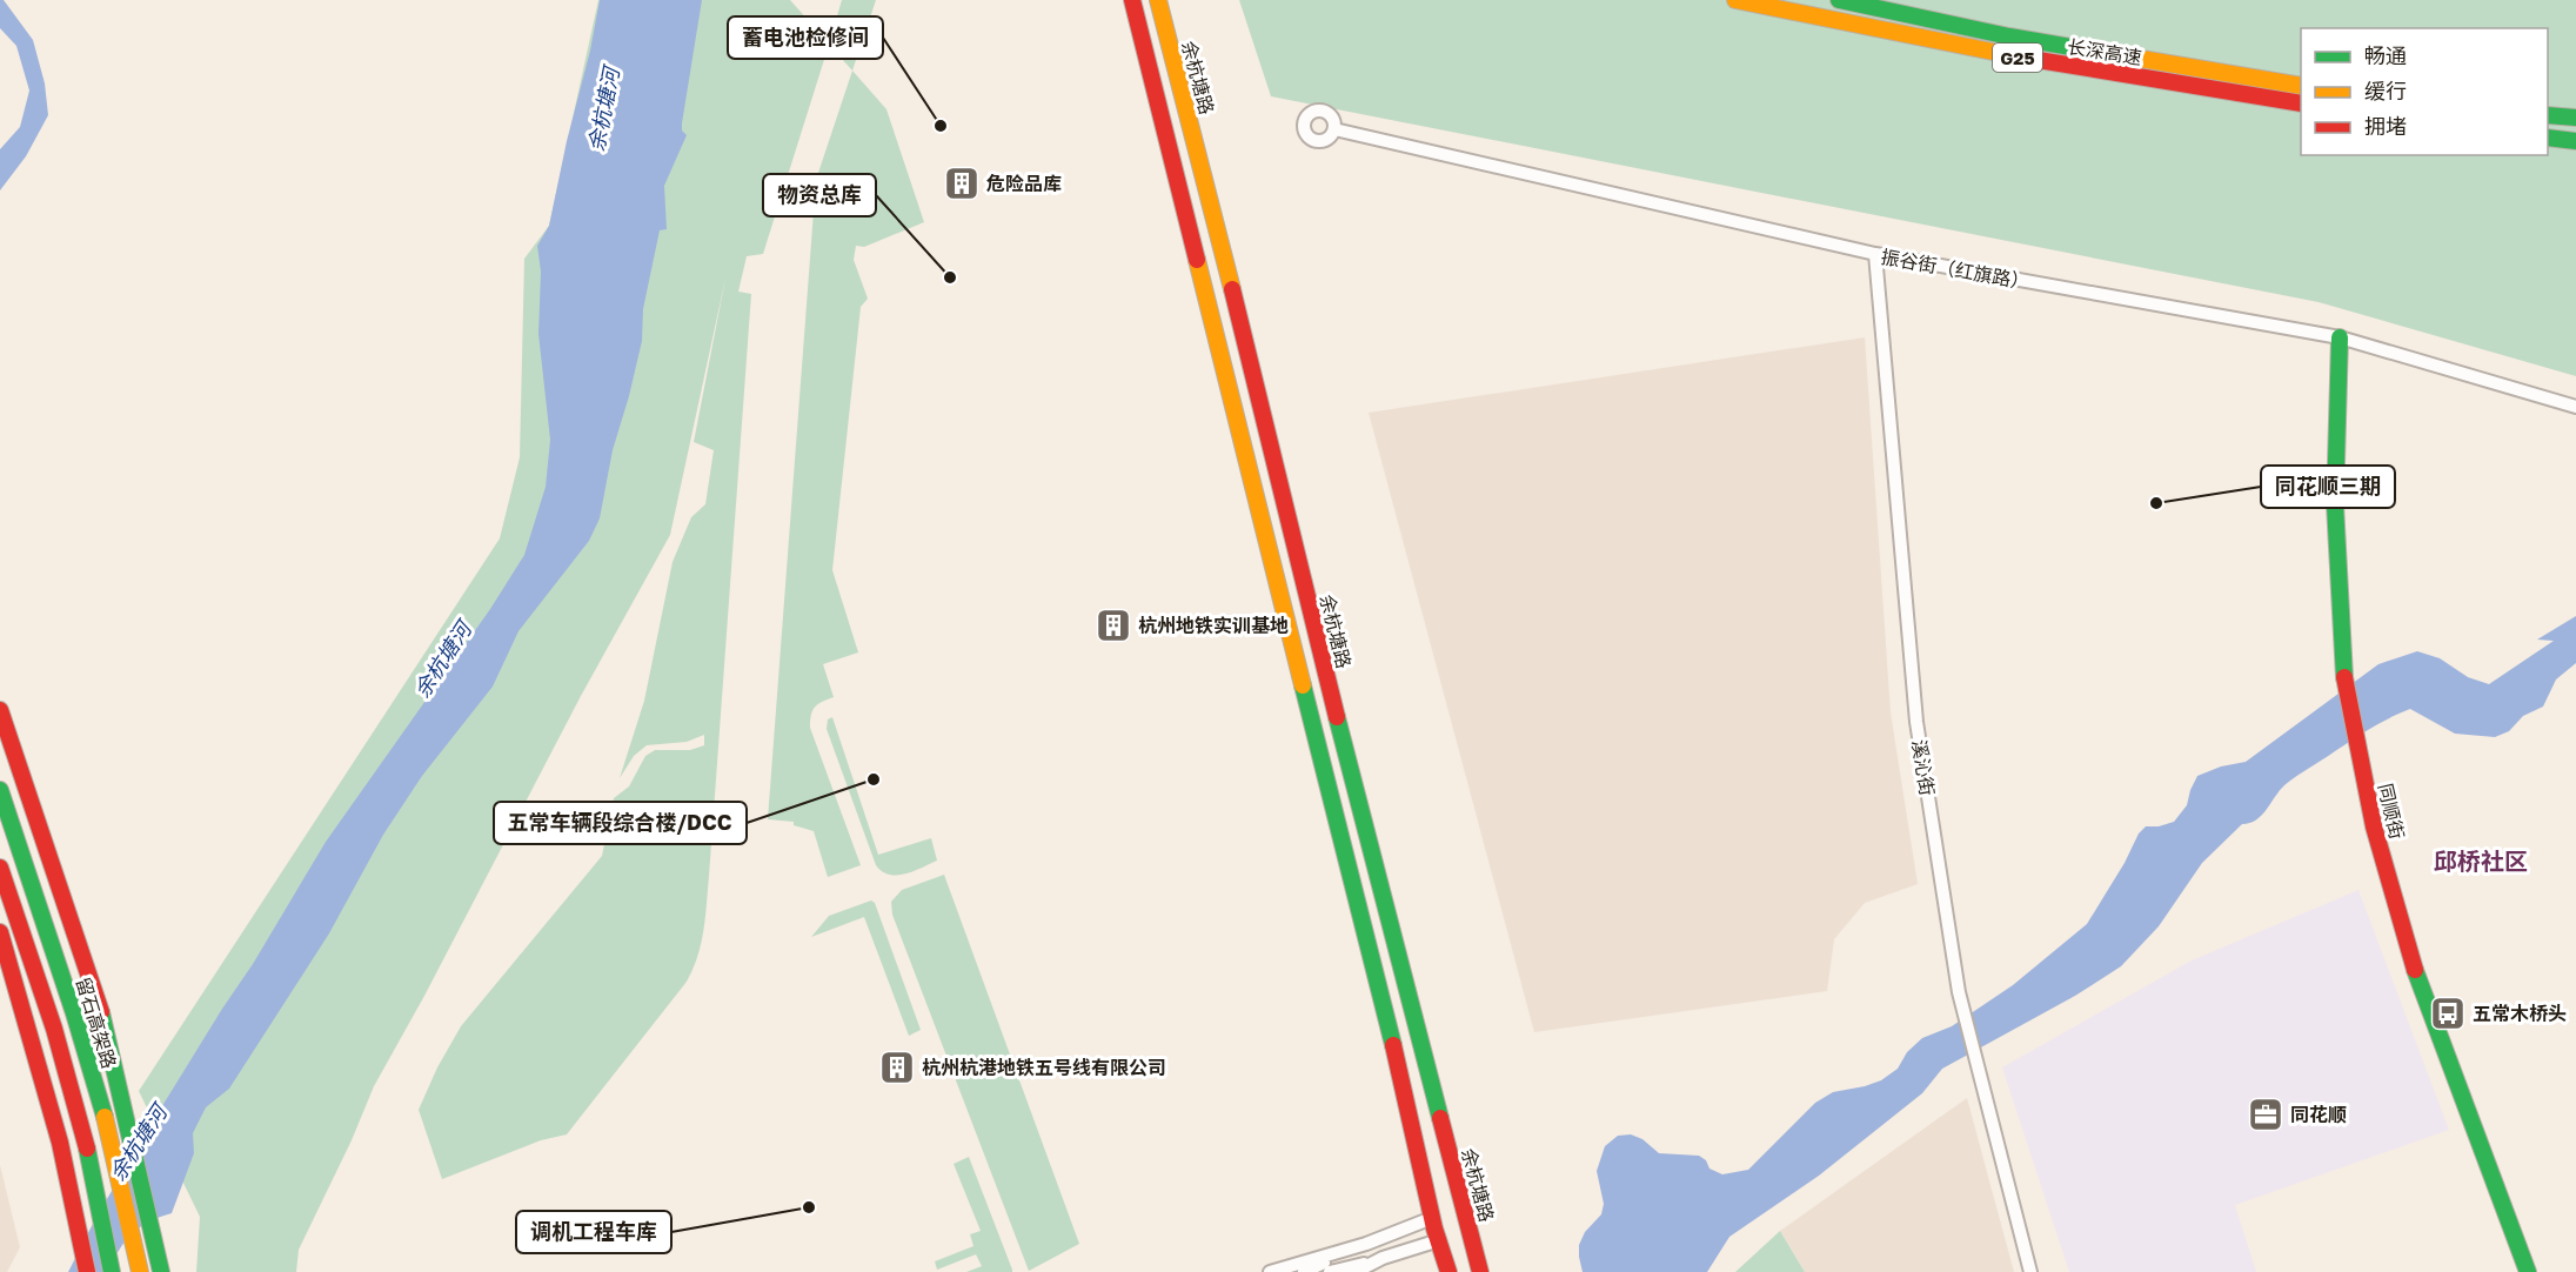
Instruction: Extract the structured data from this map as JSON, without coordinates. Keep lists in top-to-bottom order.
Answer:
{
  "streets": {
    "main road": [
      "长深高速",
      "G25",
      "余杭塘路",
      "同顺街",
      "留石高架路"
    ],
    "street": ["振谷街（红旗路）", "溪沁街"]
  },
  "crossings": [
    ["振谷街（红旗路）", "溪沁街"],
    ["振谷街（红旗路）", "同顺街"]
  ],
  "districts": ["邱桥社区"],
  "water": ["余杭塘河"],
  "places": {
    "other": [
      "蓄电池检修间",
      "物资总库",
      "同花顺三期",
      "五常车辆段综合楼/DCC",
      "调机工程车库"
    ],
    "building": ["危险品库", "杭州地铁实训基地", "杭州杭港地铁五号线有限公司"],
    "bus stop": ["五常木桥头"],
    "office": ["同花顺"]
  },
  "legend": ["畅通", "缓行", "拥堵"]
}
